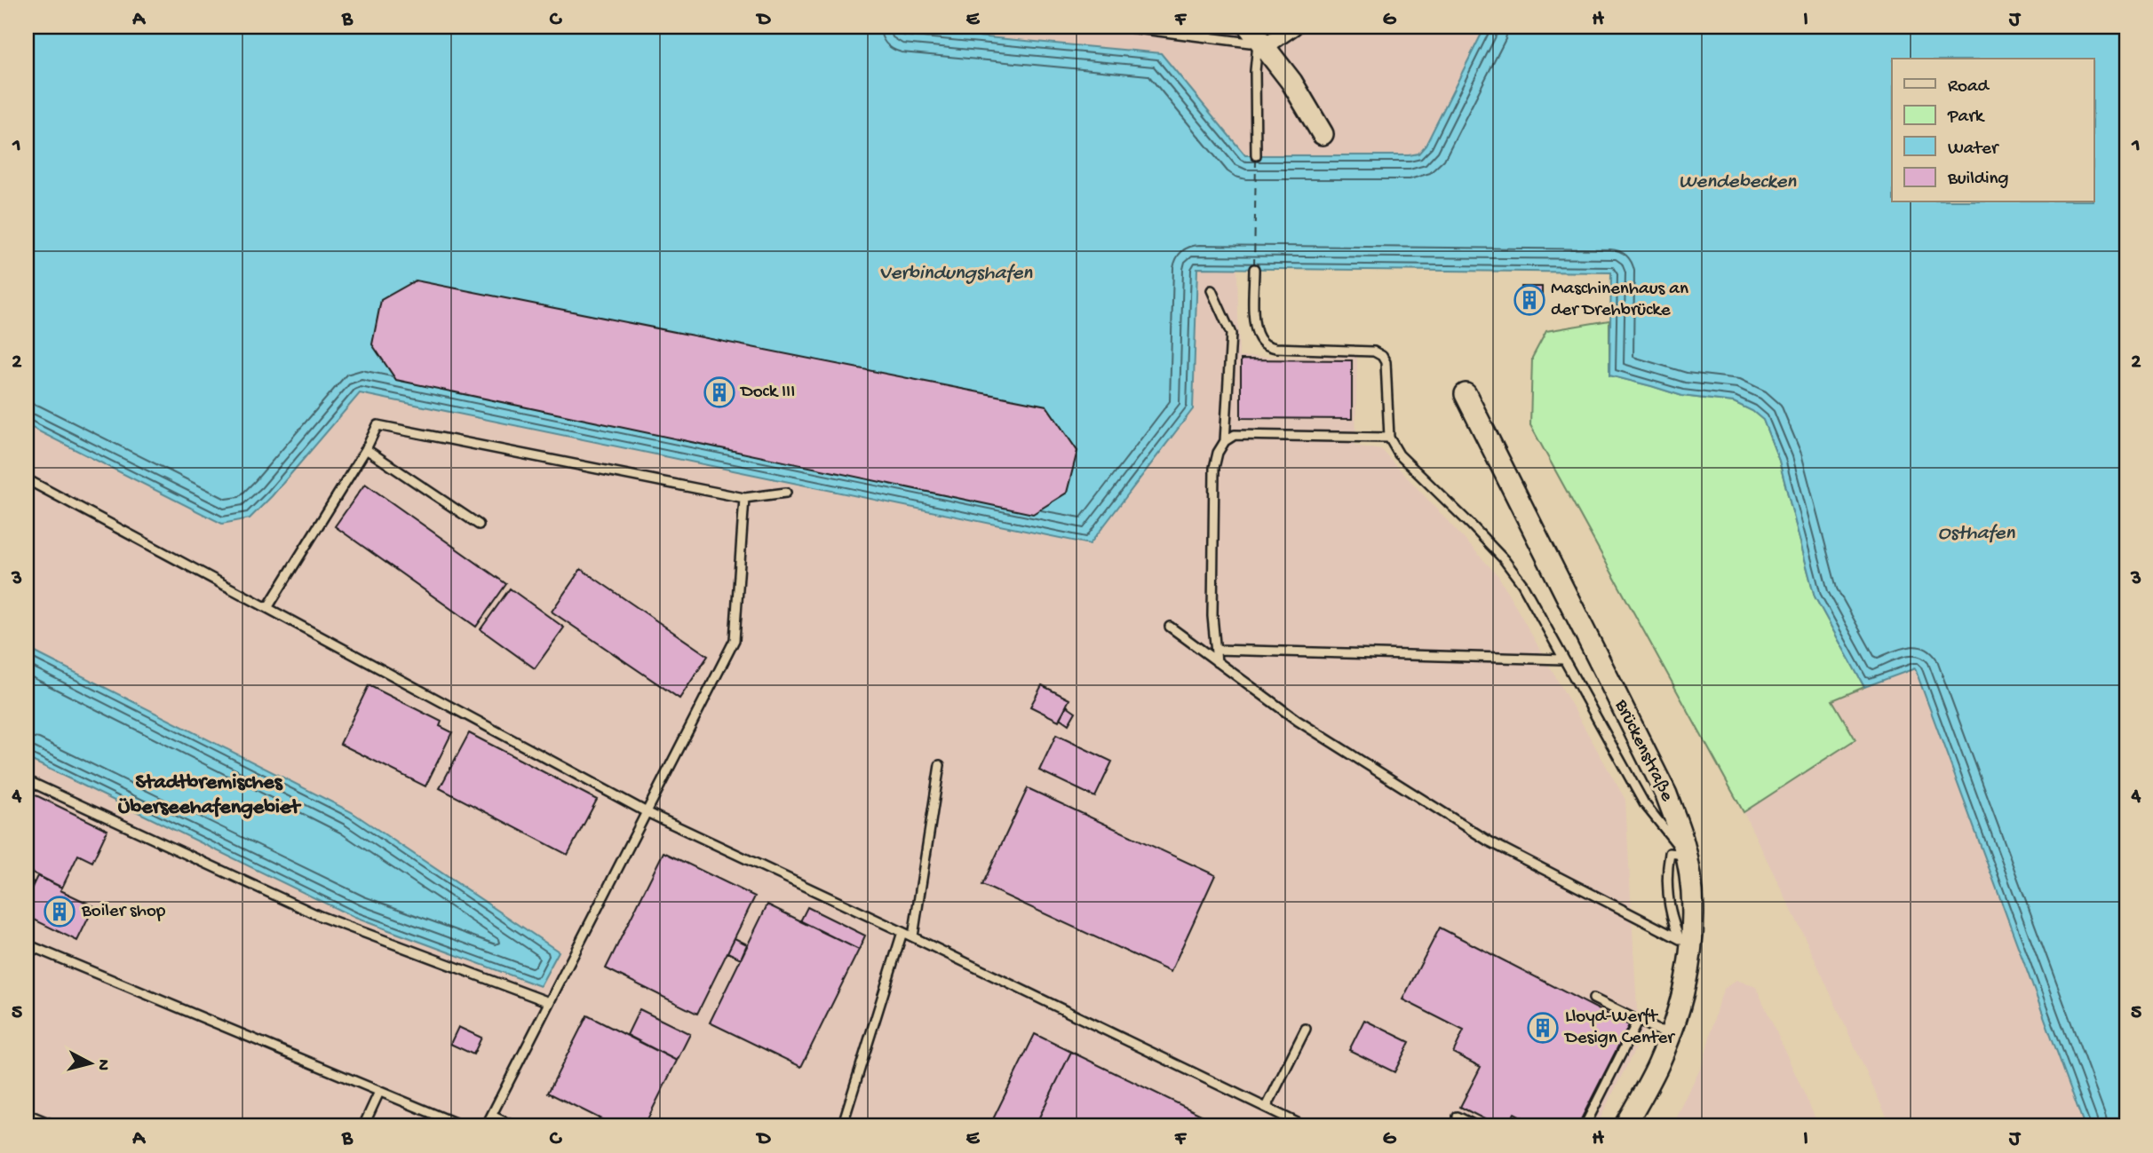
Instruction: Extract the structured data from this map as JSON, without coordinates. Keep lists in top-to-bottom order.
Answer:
{
  "streets": {
    "street": ["Brückenstraße"]
  },
  "districts": ["Stadtbremisches Überseehafengebiet"],
  "water": ["Wendebecken", "Verbindungshafen", "Osthafen"],
  "places": {
    "building": [
      "Maschinenhaus an der Drehbrücke",
      "Dock III",
      "Boiler shop",
      "Lloyd-Werft Design Center"
    ]
  },
  "legend": [
    "Road",
    "Park",
    "Water",
    "Building"
  ],
  "north": "right",
  "grid": {
    "columns": [
      "A",
      "B",
      "C",
      "D",
      "E",
      "F",
      "G",
      "H",
      "I",
      "J"
    ],
    "rows": [
      "1",
      "2",
      "3",
      "4",
      "5"
    ]
  }
}
